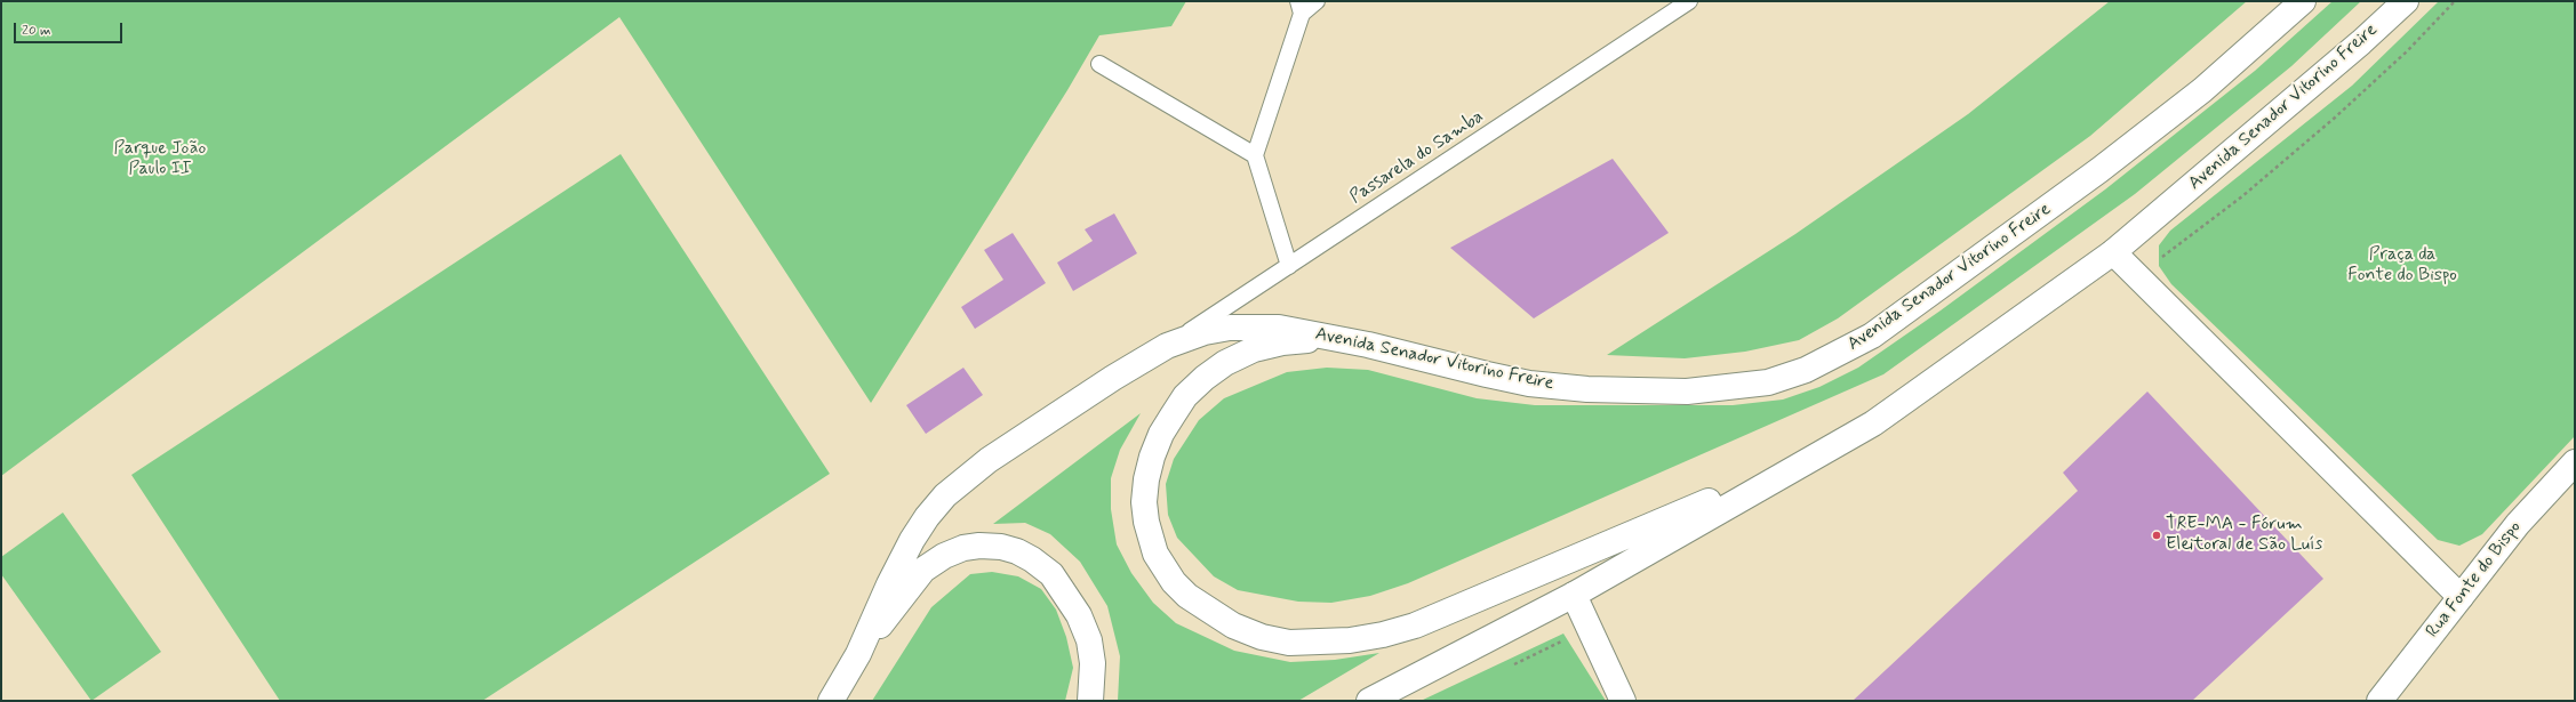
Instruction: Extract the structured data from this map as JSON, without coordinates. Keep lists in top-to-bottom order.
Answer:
{
  "streets": {
    "main road": ["Avenida Senador Vitorino Freire", "Rua Fonte do Bispo"],
    "lane": ["Passarela do Samba"]
  },
  "crossings": [
    ["Avenida Senador Vitorino Freire", "Passarela do Samba"]
  ],
  "parks": ["Parque João Paulo II", "Praça da Fonte do Bispo"],
  "places": ["TRE-MA - Fórum Eleitoral de São Luís"],
  "scale_bar": "20 m"
}
